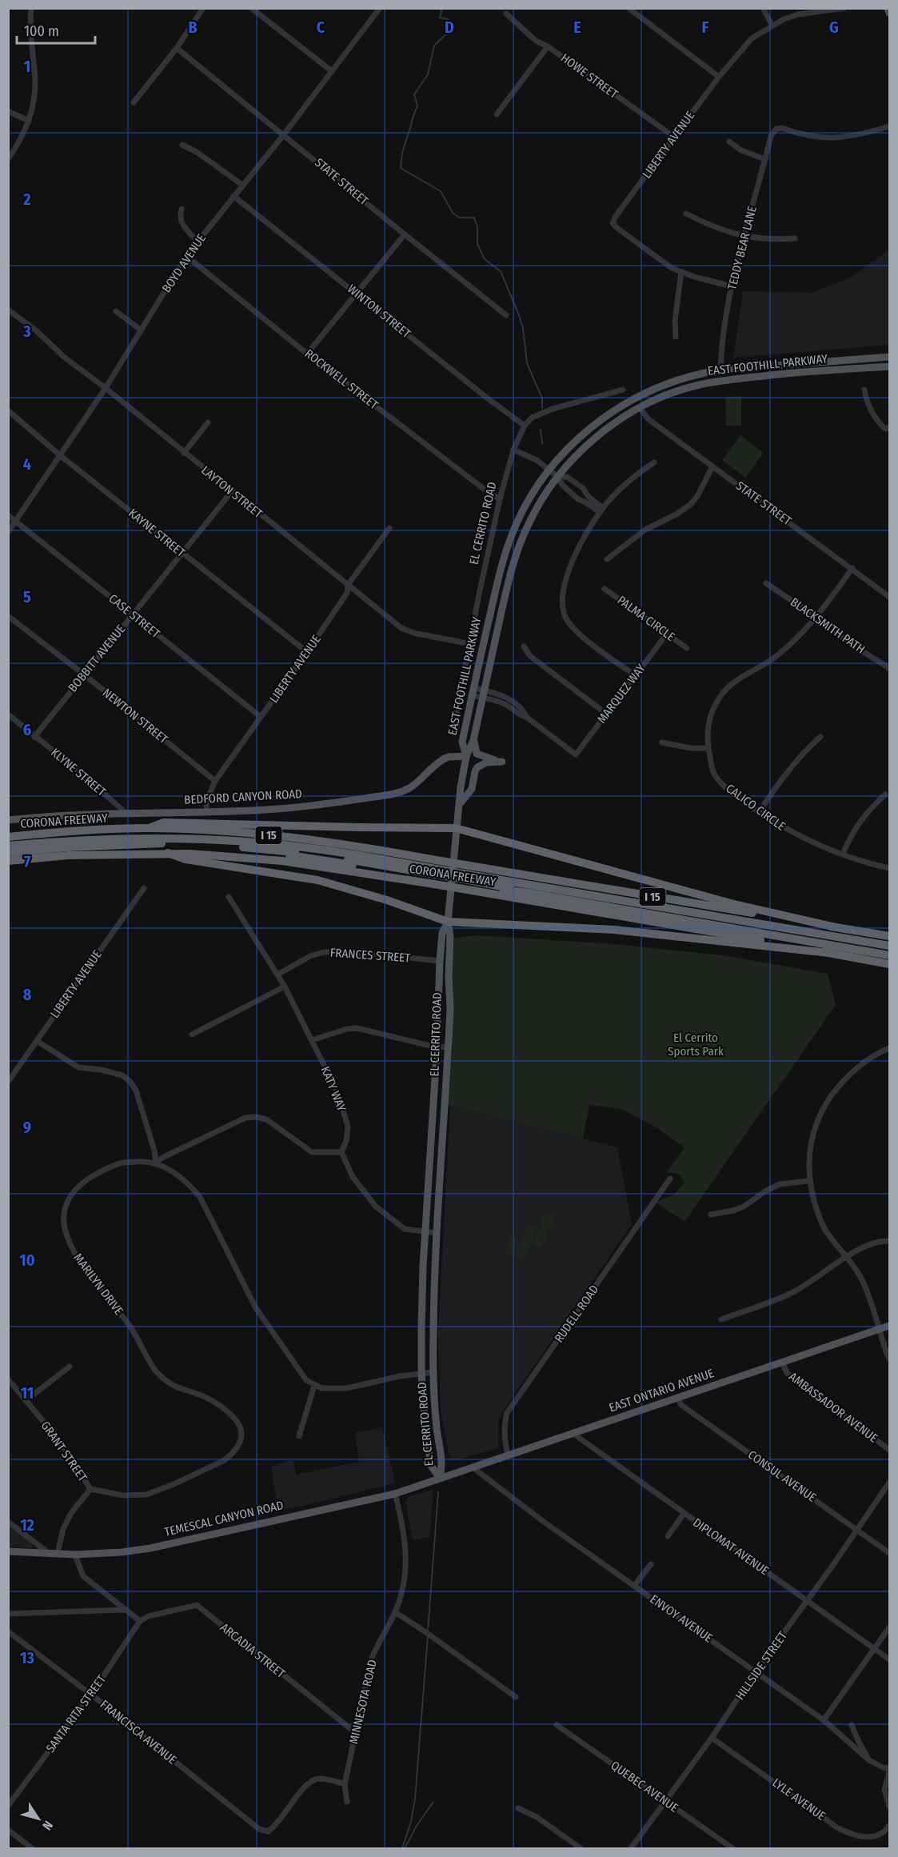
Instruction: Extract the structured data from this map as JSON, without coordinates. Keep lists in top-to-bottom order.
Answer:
{
  "streets": {
    "highway": ["CORONA FREEWAY", "I 15"],
    "main road": [
      "EAST FOOTHILL PARKWAY",
      "EL CERRITO ROAD",
      "BEDFORD CANYON ROAD",
      "EAST ONTARIO AVENUE",
      "TEMESCAL CANYON ROAD"
    ],
    "street": [
      "HOWE STREET",
      "LIBERTY AVENUE",
      "STATE STREET",
      "TEDDY BEAR LANE",
      "BOYD AVENUE",
      "WINTON STREET",
      "ROCKWELL STREET",
      "LAYTON STREET",
      "KAYNE STREET",
      "CASE STREET",
      "PALMA CIRCLE",
      "BLACKSMITH PATH",
      "BOBBITT AVENUE",
      "MARQUEZ WAY",
      "NEWTON STREET",
      "KLYNE STREET",
      "CALICO CIRCLE",
      "FRANCES STREET",
      "KATY WAY",
      "MARILYN DRIVE",
      "RUDELL ROAD",
      "AMBASSADOR AVENUE",
      "GRANT STREET",
      "CONSUL AVENUE",
      "DIPLOMAT AVENUE",
      "ENVOY AVENUE",
      "ARCADIA STREET",
      "HILLSIDE STREET",
      "MINNESOTA ROAD",
      "SANTA RITA STREET",
      "FRANCISCA AVENUE",
      "QUEBEC AVENUE",
      "LYLE AVENUE"
    ]
  },
  "crossings": [
    ["HOWE STREET", "LIBERTY AVENUE"],
    ["LIBERTY AVENUE", "TEDDY BEAR LANE"],
    ["LIBERTY AVENUE", "LAYTON STREET"],
    ["LIBERTY AVENUE", "KAYNE STREET"],
    ["LIBERTY AVENUE", "CASE STREET"],
    ["LIBERTY AVENUE", "NEWTON STREET"],
    ["LIBERTY AVENUE", "BEDFORD CANYON ROAD"],
    ["STATE STREET", "BOYD AVENUE"],
    ["STATE STREET", "EAST FOOTHILL PARKWAY"],
    ["STATE STREET", "CALICO CIRCLE"],
    ["TEDDY BEAR LANE", "EAST FOOTHILL PARKWAY"],
    ["BOYD AVENUE", "WINTON STREET"],
    ["BOYD AVENUE", "ROCKWELL STREET"],
    ["BOYD AVENUE", "LAYTON STREET"],
    ["BOYD AVENUE", "KAYNE STREET"],
    ["BOYD AVENUE", "CASE STREET"],
    ["WINTON STREET", "EL CERRITO ROAD"],
    ["EAST FOOTHILL PARKWAY", "EL CERRITO ROAD"],
    ["EAST FOOTHILL PARKWAY", "MARQUEZ WAY"],
    ["EAST FOOTHILL PARKWAY", "BEDFORD CANYON ROAD"],
    ["ROCKWELL STREET", "EL CERRITO ROAD"],
    ["LAYTON STREET", "EL CERRITO ROAD"],
    ["LAYTON STREET", "BOBBITT AVENUE"],
    ["EL CERRITO ROAD", "BEDFORD CANYON ROAD"],
    ["EL CERRITO ROAD", "FRANCES STREET"],
    ["EL CERRITO ROAD", "EAST ONTARIO AVENUE"],
    ["EL CERRITO ROAD", "TEMESCAL CANYON ROAD"],
    ["KAYNE STREET", "BOBBITT AVENUE"],
    ["CASE STREET", "BOBBITT AVENUE"],
    ["PALMA CIRCLE", "MARQUEZ WAY"],
    ["BLACKSMITH PATH", "CALICO CIRCLE"],
    ["BOBBITT AVENUE", "NEWTON STREET"],
    ["BOBBITT AVENUE", "KLYNE STREET"],
    ["KLYNE STREET", "BEDFORD CANYON ROAD"],
    ["FRANCES STREET", "KATY WAY"],
    ["MARILYN DRIVE", "GRANT STREET"],
    ["RUDELL ROAD", "EAST ONTARIO AVENUE"],
    ["EAST ONTARIO AVENUE", "AMBASSADOR AVENUE"],
    ["EAST ONTARIO AVENUE", "CONSUL AVENUE"],
    ["EAST ONTARIO AVENUE", "TEMESCAL CANYON ROAD"],
    ["EAST ONTARIO AVENUE", "DIPLOMAT AVENUE"],
    ["EAST ONTARIO AVENUE", "ENVOY AVENUE"],
    ["GRANT STREET", "TEMESCAL CANYON ROAD"],
    ["CONSUL AVENUE", "HILLSIDE STREET"],
    ["TEMESCAL CANYON ROAD", "MINNESOTA ROAD"],
    ["DIPLOMAT AVENUE", "HILLSIDE STREET"],
    ["ENVOY AVENUE", "HILLSIDE STREET"],
    ["ARCADIA STREET", "MINNESOTA ROAD"],
    ["ARCADIA STREET", "SANTA RITA STREET"],
    ["HILLSIDE STREET", "QUEBEC AVENUE"],
    ["HILLSIDE STREET", "LYLE AVENUE"],
    ["MINNESOTA ROAD", "FRANCISCA AVENUE"],
    ["SANTA RITA STREET", "FRANCISCA AVENUE"]
  ],
  "parks": ["El Cerrito Sports Park"],
  "scale_bar": "100 m",
  "north": "bottom right",
  "grid": {
    "columns": [
      "B",
      "C",
      "D",
      "E",
      "F",
      "G"
    ],
    "rows": [
      "1",
      "2",
      "3",
      "4",
      "5",
      "6",
      "7",
      "8",
      "9",
      "10",
      "11",
      "12",
      "13"
    ]
  }
}
